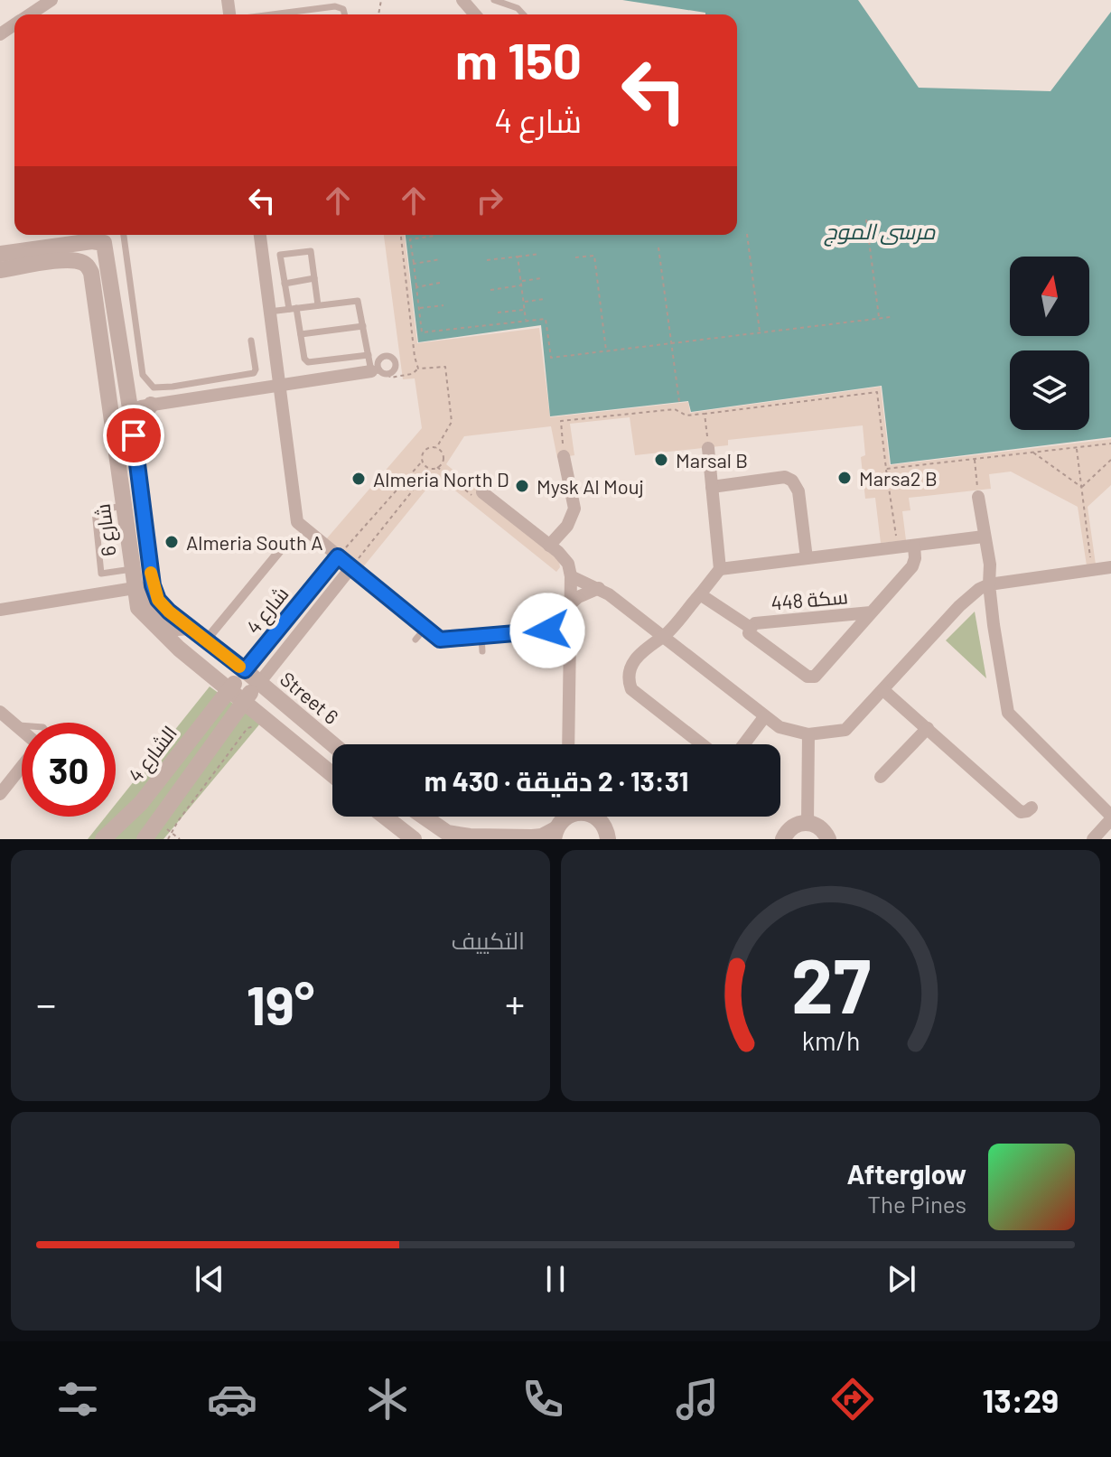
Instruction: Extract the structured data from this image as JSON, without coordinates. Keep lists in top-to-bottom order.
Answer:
{
  "streets": {
    "street": [
      "شارع 6",
      "سكة 448",
      "شارع 4",
      "Street 6",
      "الشارع 4"
    ]
  },
  "crossings": [
    ["شارع 6", "شارع 4"],
    ["شارع 6", "Street 6"],
    ["شارع 6", "الشارع 4"],
    ["شارع 4", "Street 6"],
    ["شارع 4", "الشارع 4"]
  ],
  "water": ["مرسى الموج"],
  "places": [
    "Marsal B",
    "Marsa2 B",
    "Almeria North D",
    "Mysk Al Mouj",
    "Almeria South A"
  ],
  "north": "top",
  "page": {
    "turn": ["150 m", "شارع 4"],
    "limit": "30",
    "trip": "13:31 · 2 دقيقة · 430 m",
    "tile": "التكييف",
    "heat": ["−", "19°", "+"],
    "song": ["Afterglow", "The Pines"],
    "tabs": "13:29",
    "gauge": ["27", "km/h"]
  }
}
